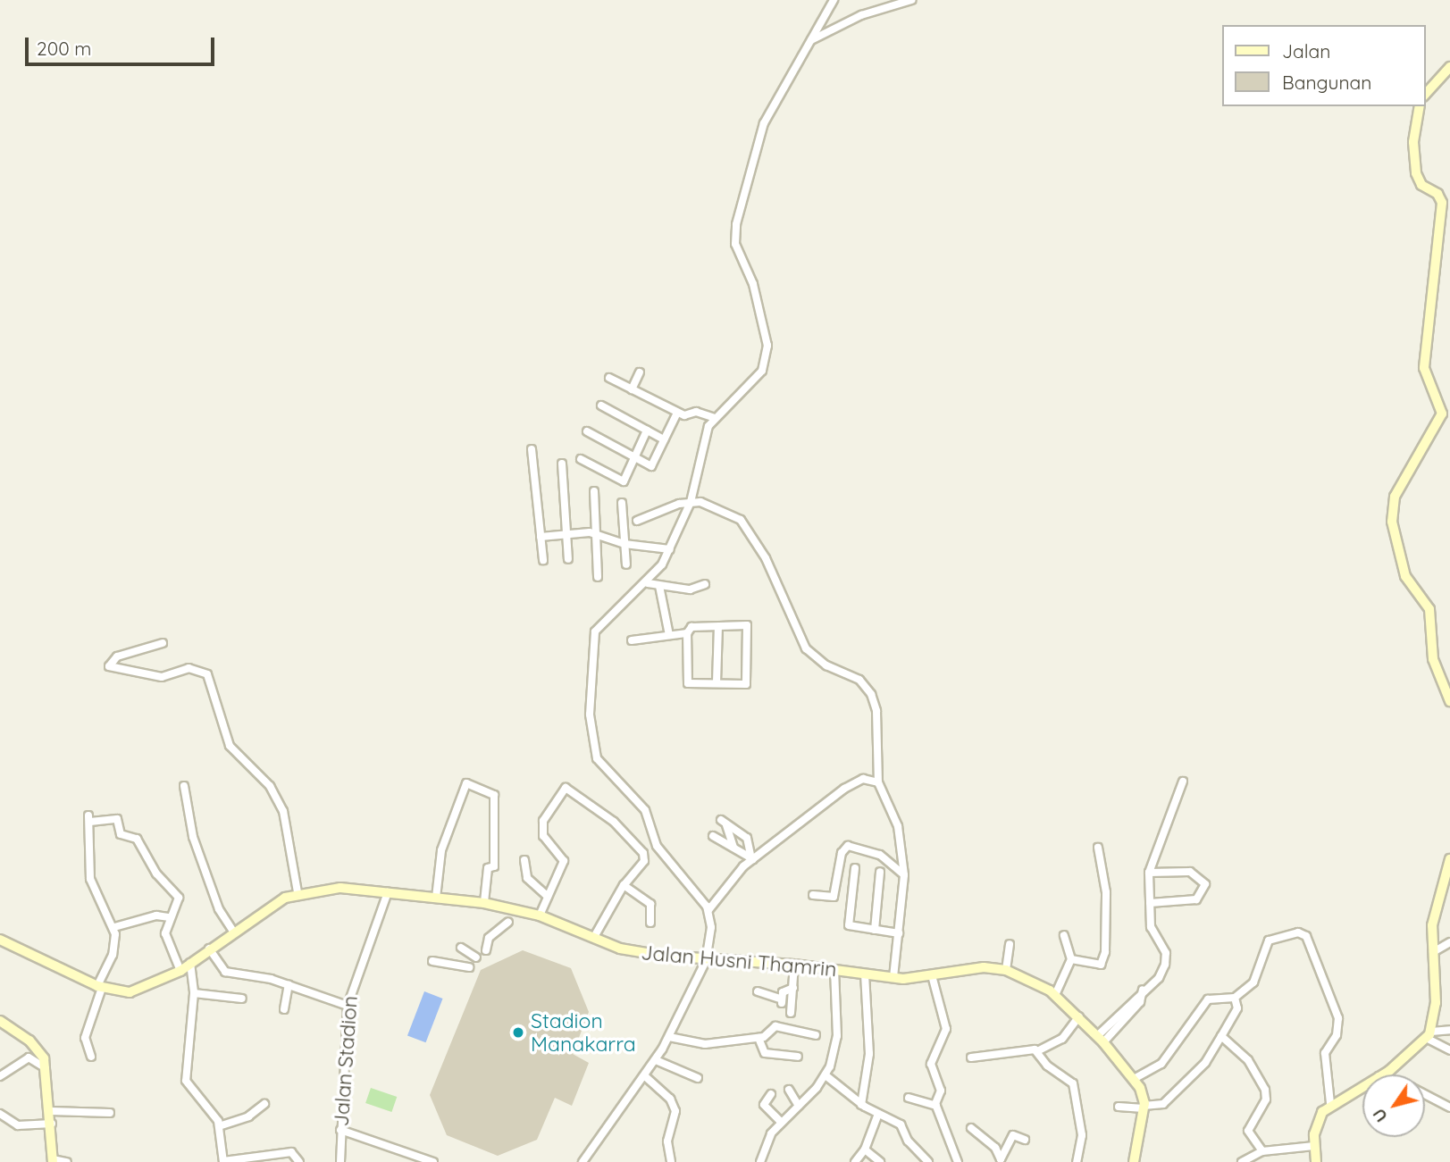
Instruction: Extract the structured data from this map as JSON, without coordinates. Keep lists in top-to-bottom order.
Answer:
{
  "streets": {
    "street": ["Jalan Husni Thamrin", "Jalan Stadion"]
  },
  "crossings": [
    ["Jalan Husni Thamrin", "Jalan Stadion"]
  ],
  "places": ["Stadion Manakarra"],
  "legend": ["Jalan", "Bangunan"],
  "scale_bar": "200 m",
  "north": "bottom left"
}
